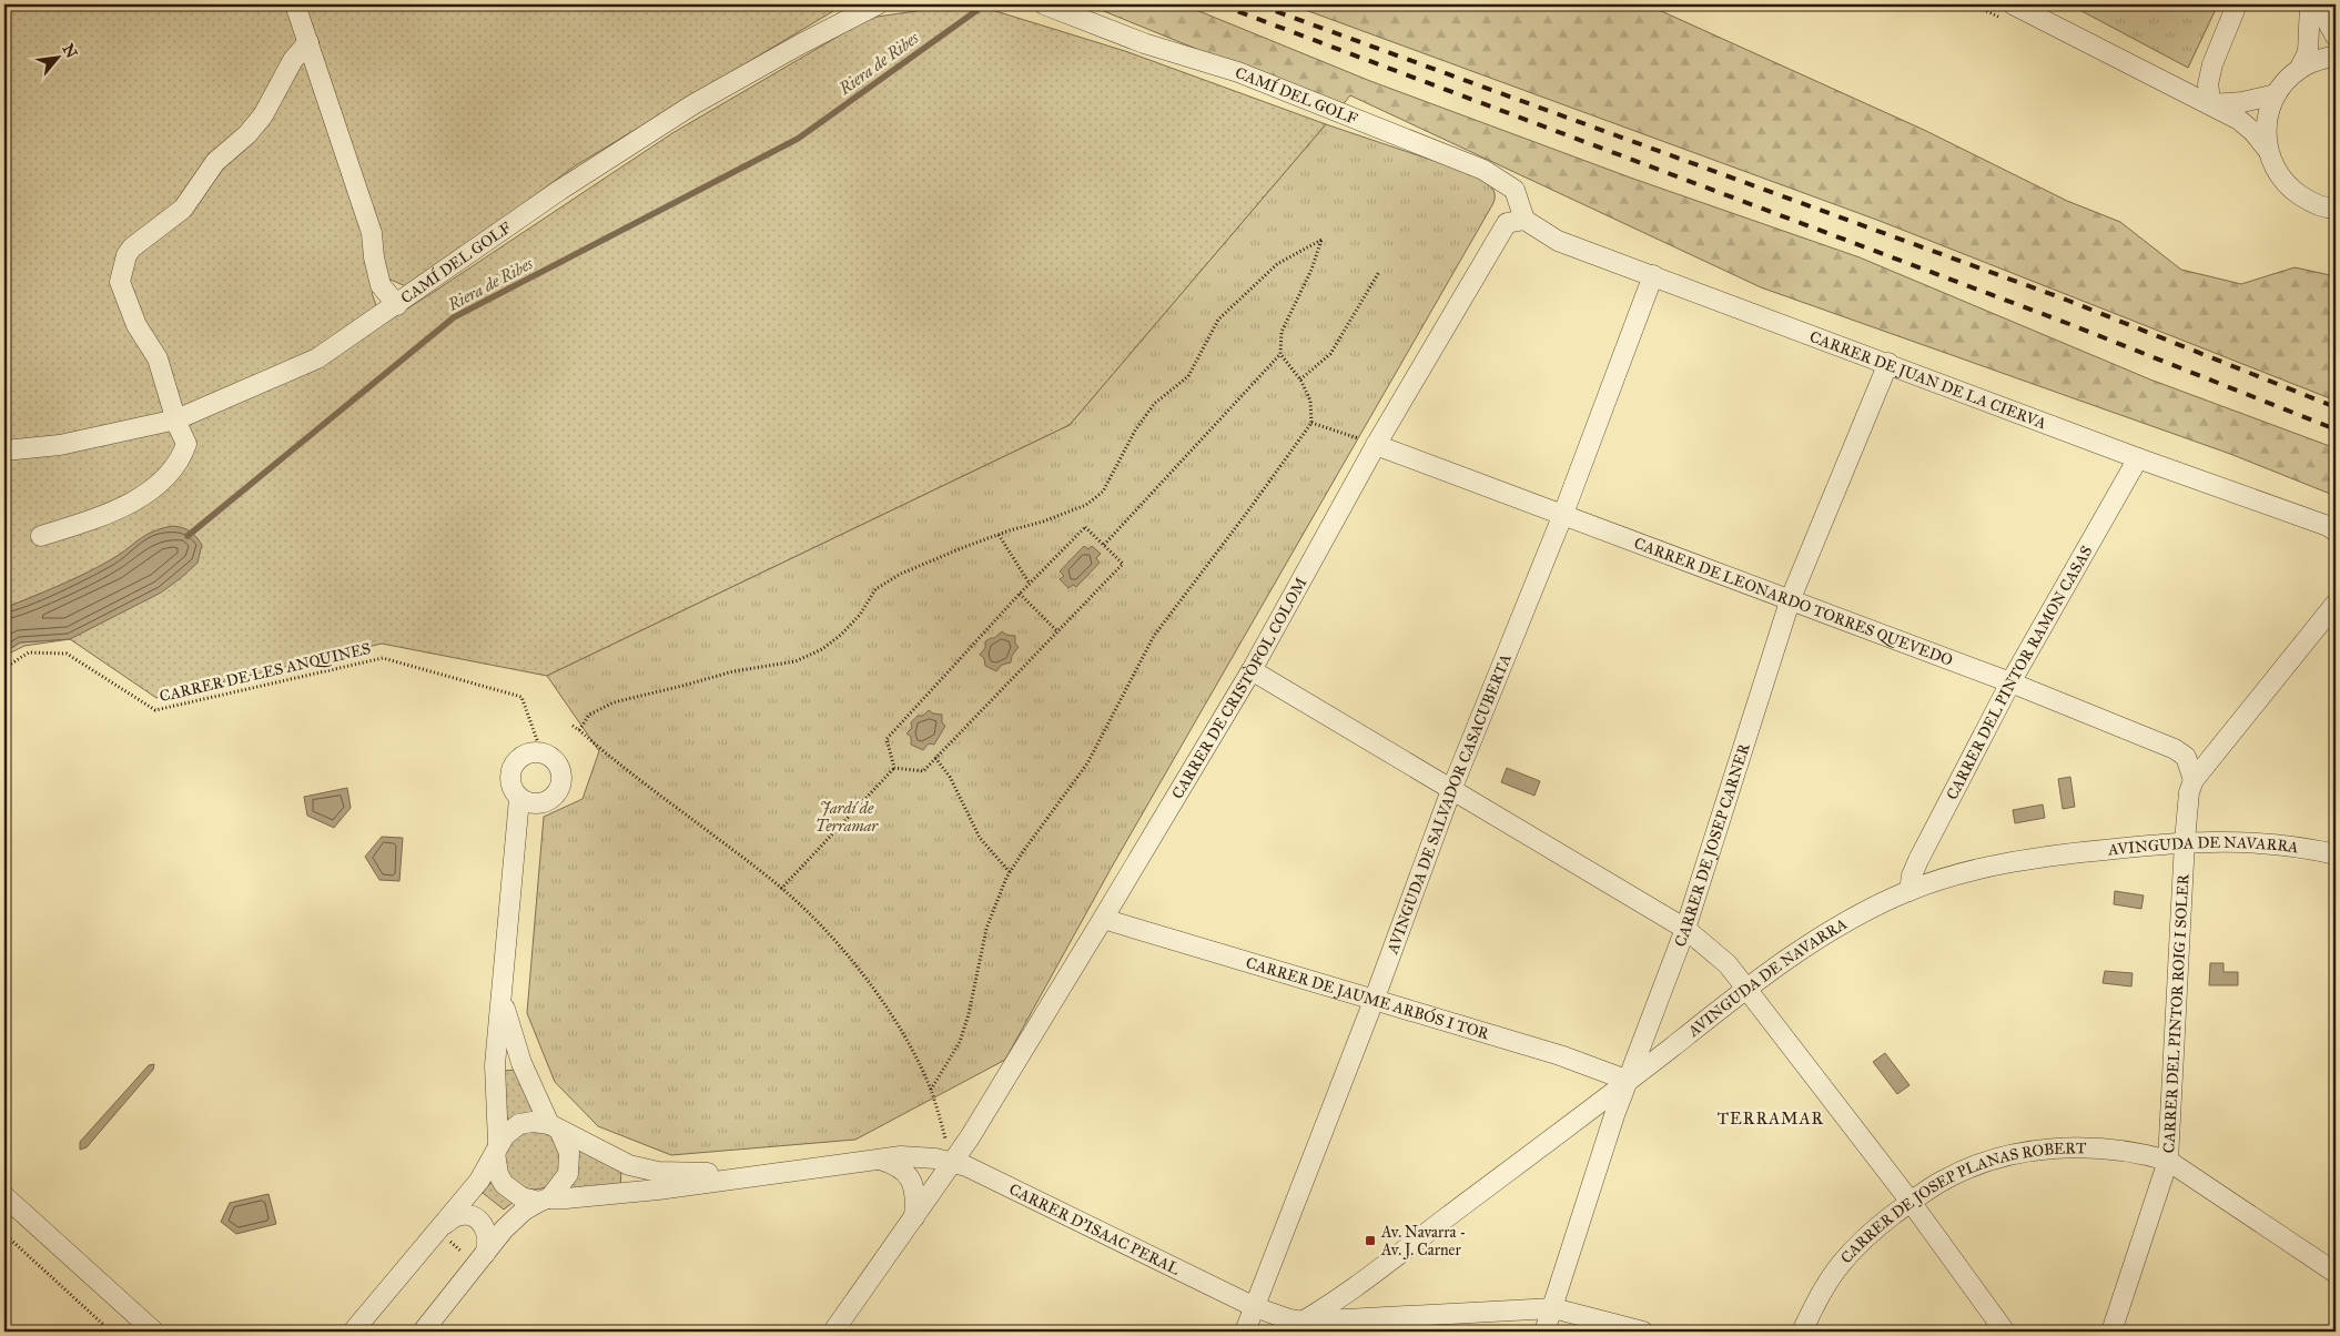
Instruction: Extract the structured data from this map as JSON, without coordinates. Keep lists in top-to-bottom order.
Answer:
{
  "streets": {
    "street": [
      "CAMÍ DEL GOLF",
      "CARRER DE JUAN DE LA CIERVA",
      "CARRER DE LEONARDO TORRES QUEVEDO",
      "CARRER DEL PINTOR RAMON CASAS",
      "CARRER DE CRISTÒFOL COLOM",
      "AVINGUDA DE SALVADOR CASACUBERTA",
      "CARRER DE JOSEP CARNER",
      "AVINGUDA DE NAVARRA",
      "CARRER DE JAUME ARBÓS I TOR",
      "CARRER DEL PINTOR ROIG I SOLER",
      "CARRER DE JOSEP PLANAS ROBERT",
      "CARRER D'ISAAC PERAL"
    ],
    "path": ["CARRER DE LES ANQUINES"]
  },
  "crossings": [
    ["CAMÍ DEL GOLF", "CARRER DE JUAN DE LA CIERVA"],
    ["CAMÍ DEL GOLF", "CARRER DE CRISTÒFOL COLOM"],
    ["CARRER DE JUAN DE LA CIERVA", "CARRER DEL PINTOR RAMON CASAS"],
    ["CARRER DE JUAN DE LA CIERVA", "CARRER DE CRISTÒFOL COLOM"],
    ["CARRER DE JUAN DE LA CIERVA", "AVINGUDA DE SALVADOR CASACUBERTA"],
    ["CARRER DE JUAN DE LA CIERVA", "CARRER DE JOSEP CARNER"],
    ["CARRER DE LEONARDO TORRES QUEVEDO", "CARRER DEL PINTOR RAMON CASAS"],
    ["CARRER DE LEONARDO TORRES QUEVEDO", "CARRER DE CRISTÒFOL COLOM"],
    ["CARRER DE LEONARDO TORRES QUEVEDO", "AVINGUDA DE SALVADOR CASACUBERTA"],
    ["CARRER DE LEONARDO TORRES QUEVEDO", "CARRER DE JOSEP CARNER"],
    ["CARRER DE LEONARDO TORRES QUEVEDO", "CARRER DEL PINTOR ROIG I SOLER"],
    ["CARRER DEL PINTOR RAMON CASAS", "AVINGUDA DE NAVARRA"],
    ["CARRER DE CRISTÒFOL COLOM", "CARRER DE JAUME ARBÓS I TOR"],
    ["CARRER DE CRISTÒFOL COLOM", "CARRER D'ISAAC PERAL"],
    ["AVINGUDA DE SALVADOR CASACUBERTA", "CARRER DE JAUME ARBÓS I TOR"],
    ["AVINGUDA DE SALVADOR CASACUBERTA", "CARRER D'ISAAC PERAL"],
    ["CARRER DE JOSEP CARNER", "AVINGUDA DE NAVARRA"],
    ["CARRER DE JOSEP CARNER", "CARRER DE JAUME ARBÓS I TOR"],
    ["AVINGUDA DE NAVARRA", "CARRER DE JAUME ARBÓS I TOR"],
    ["AVINGUDA DE NAVARRA", "CARRER DEL PINTOR ROIG I SOLER"],
    ["AVINGUDA DE NAVARRA", "CARRER D'ISAAC PERAL"],
    ["CARRER DEL PINTOR ROIG I SOLER", "CARRER DE JOSEP PLANAS ROBERT"]
  ],
  "districts": ["TERRAMAR"],
  "water": ["Riera de Ribes"],
  "parks": ["Jardí de Terramar"],
  "places": {
    "transit": ["Av. Navarra - Av. J. Carner"]
  },
  "north": "top right"
}
